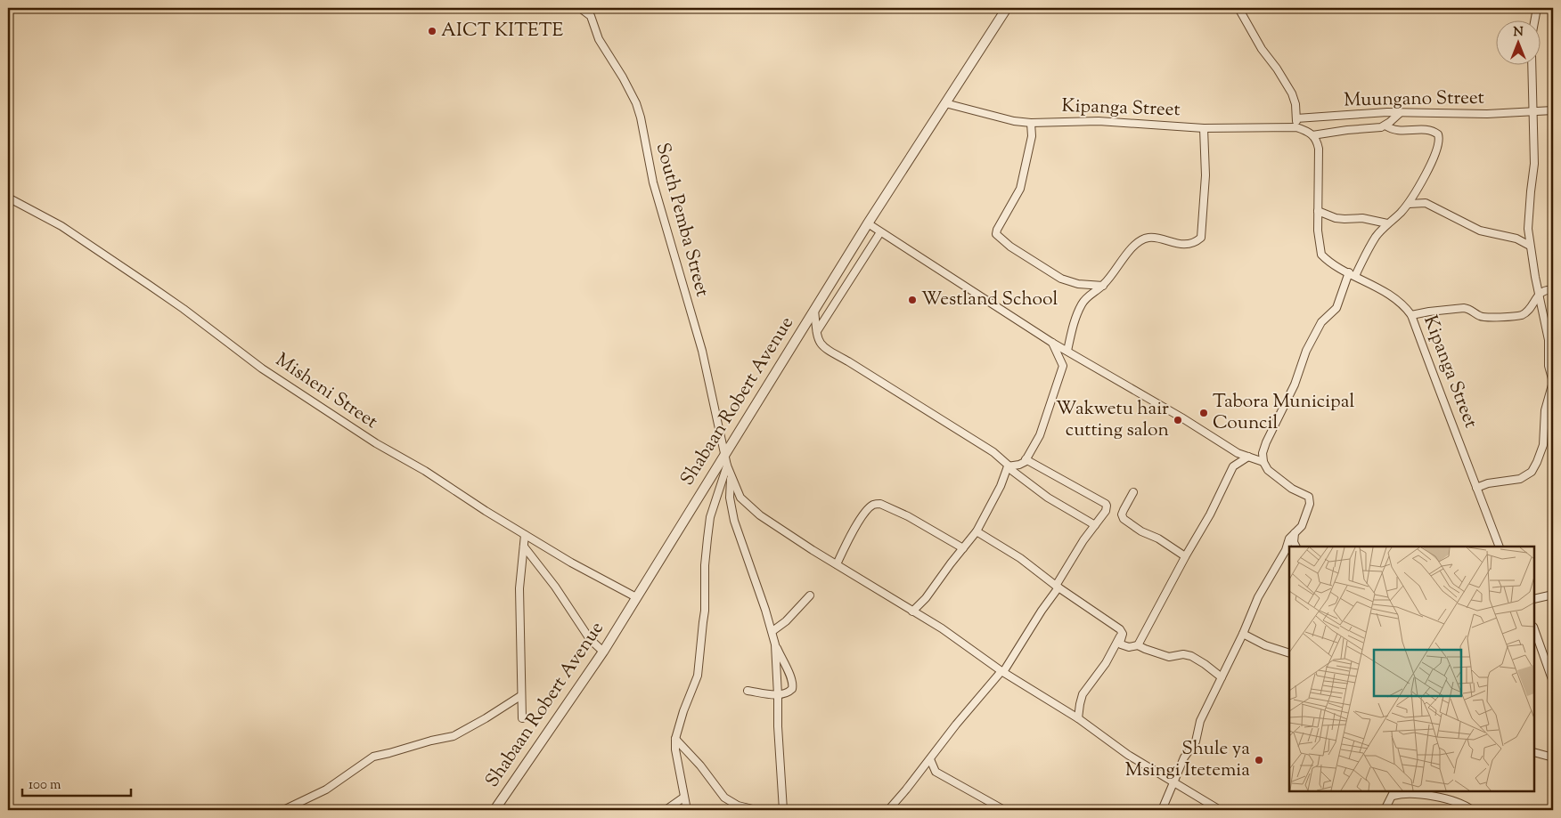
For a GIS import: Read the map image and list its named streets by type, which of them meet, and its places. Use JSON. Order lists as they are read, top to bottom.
{
  "streets": {
    "street": [
      "Muungano Street",
      "Kipanga Street",
      "South Pemba Street",
      "Misheni Street",
      "Shabaan Robert Avenue"
    ]
  },
  "crossings": [
    ["Kipanga Street", "Shabaan Robert Avenue"],
    ["South Pemba Street", "Shabaan Robert Avenue"],
    ["Misheni Street", "Shabaan Robert Avenue"]
  ],
  "places": [
    "AICT KITETE",
    "Westland School",
    "Tabora Municipal Council",
    "Wakwetu hair cutting salon",
    "Shule ya Msingi Itetemia"
  ],
  "scale_bar": "100 m",
  "north": "top"
}
